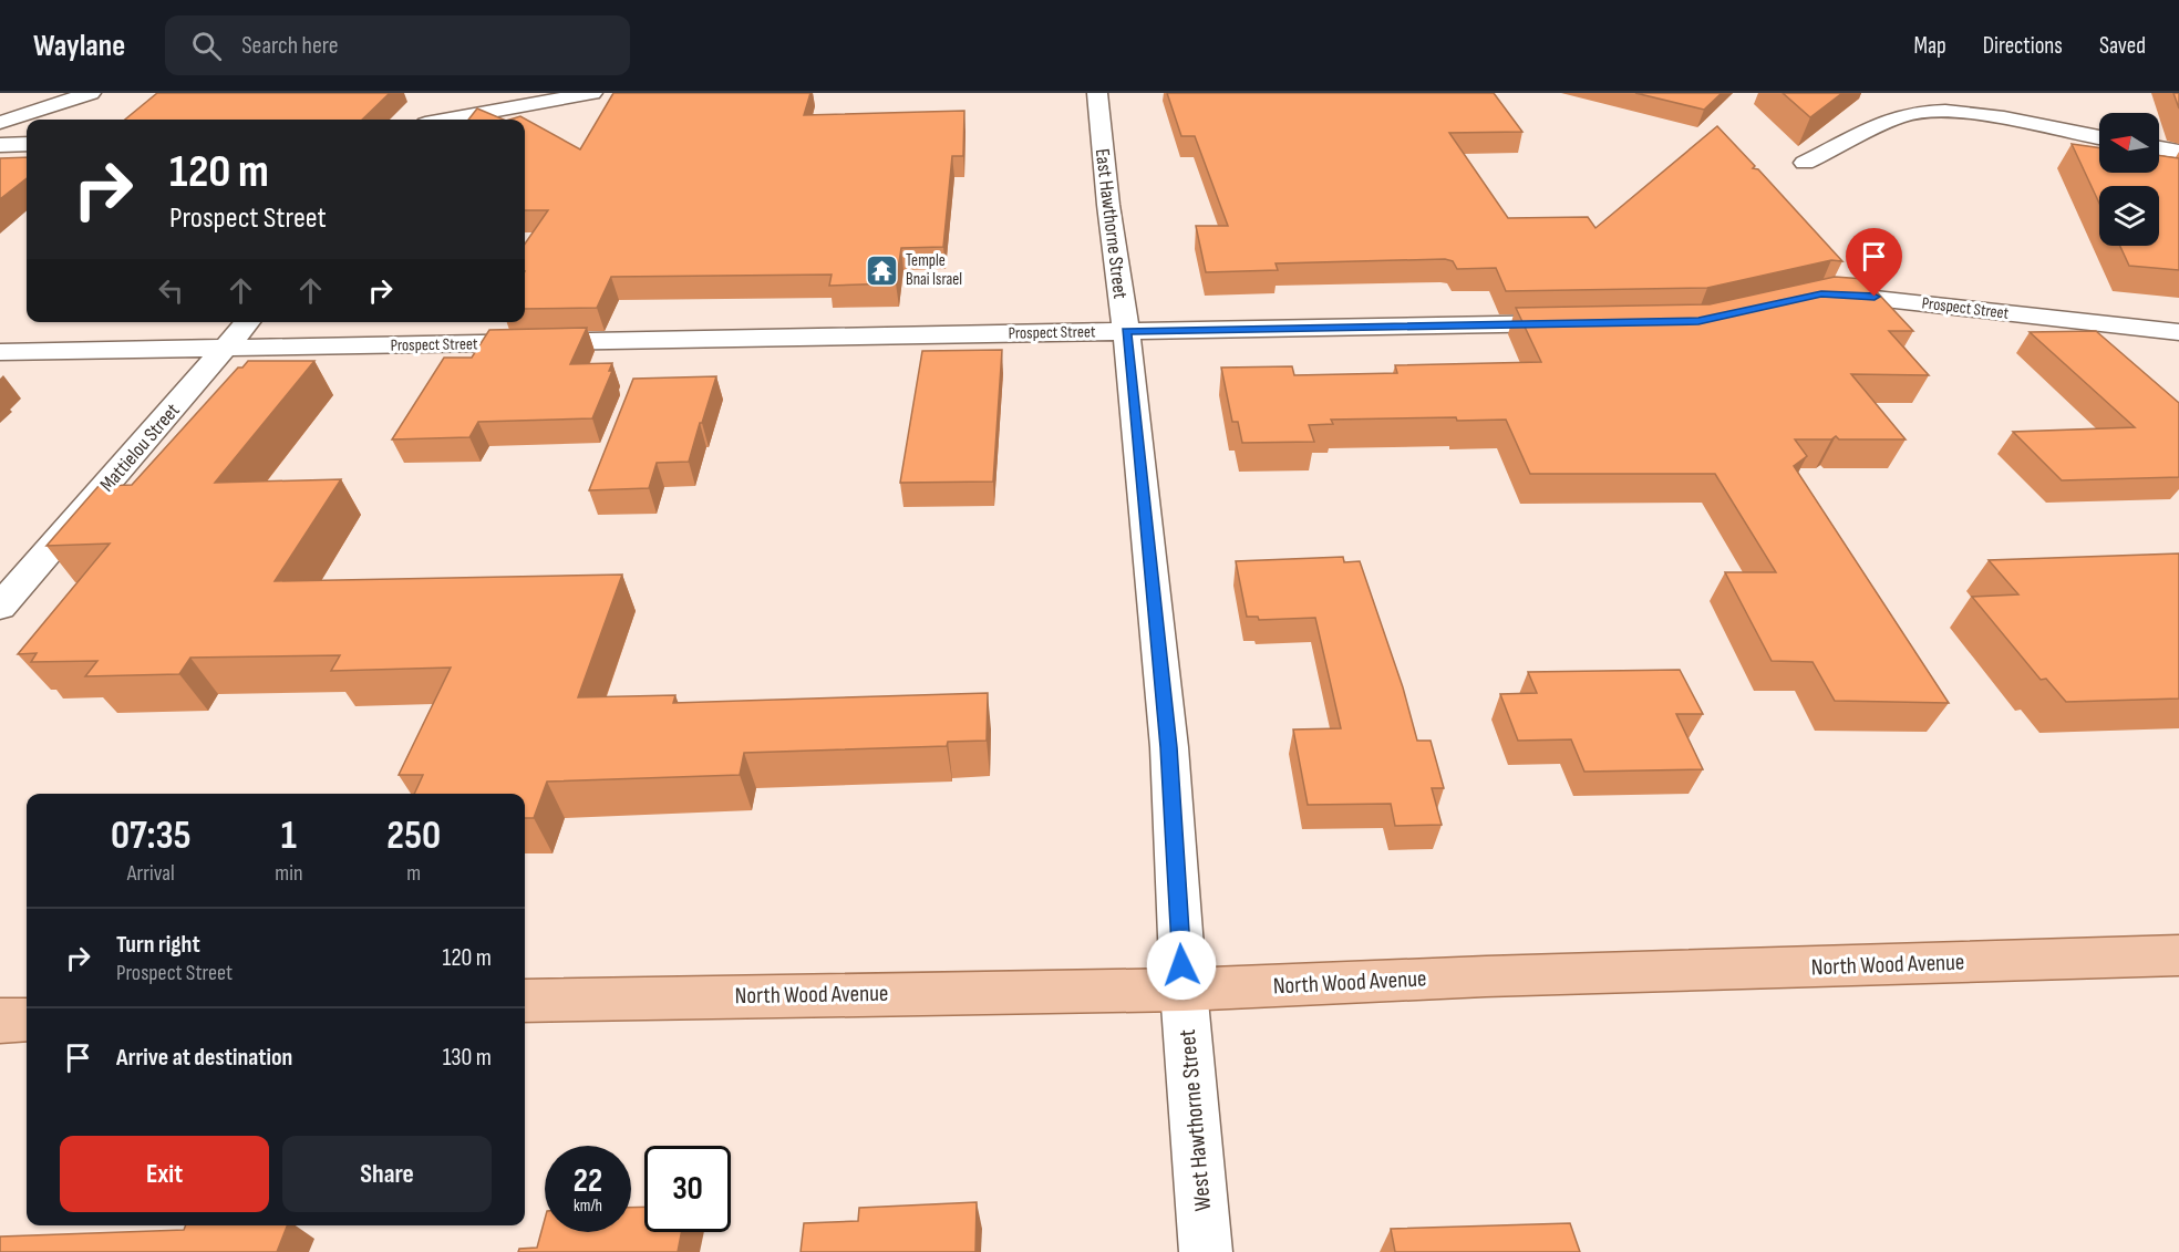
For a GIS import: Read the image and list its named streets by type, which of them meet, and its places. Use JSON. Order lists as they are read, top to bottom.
{
  "streets": {
    "main road": ["North Wood Avenue"],
    "street": [
      "East Hawthorne Street",
      "Prospect Street",
      "Mattielou Street",
      "West Hawthorne Street"
    ]
  },
  "crossings": [
    ["East Hawthorne Street", "Prospect Street"],
    ["East Hawthorne Street", "North Wood Avenue"],
    ["East Hawthorne Street", "West Hawthorne Street"],
    ["Prospect Street", "Mattielou Street"],
    ["North Wood Avenue", "West Hawthorne Street"]
  ],
  "places": {
    "temple": ["Temple Bnai Israel"]
  },
  "north": "left",
  "page": {
    "header": "Waylane",
    "search": "Search here",
    "nav": ["Map", "Directions", "Saved"],
    "turn": ["120 m", "Prospect Street"],
    "eta": [
      "07:35",
      "Arrival",
      "1",
      "min",
      "250",
      "m"
    ],
    "list": [
      {
        "name": "Turn right",
        "note": "Prospect Street",
        "value": "120 m"
      },
      {
        "name": "Arrive at destination",
        "value": "130 m"
      }
    ],
    "buttons": ["Exit", "Share"],
    "speed": "22 km/h",
    "limit": "30"
  }
}
